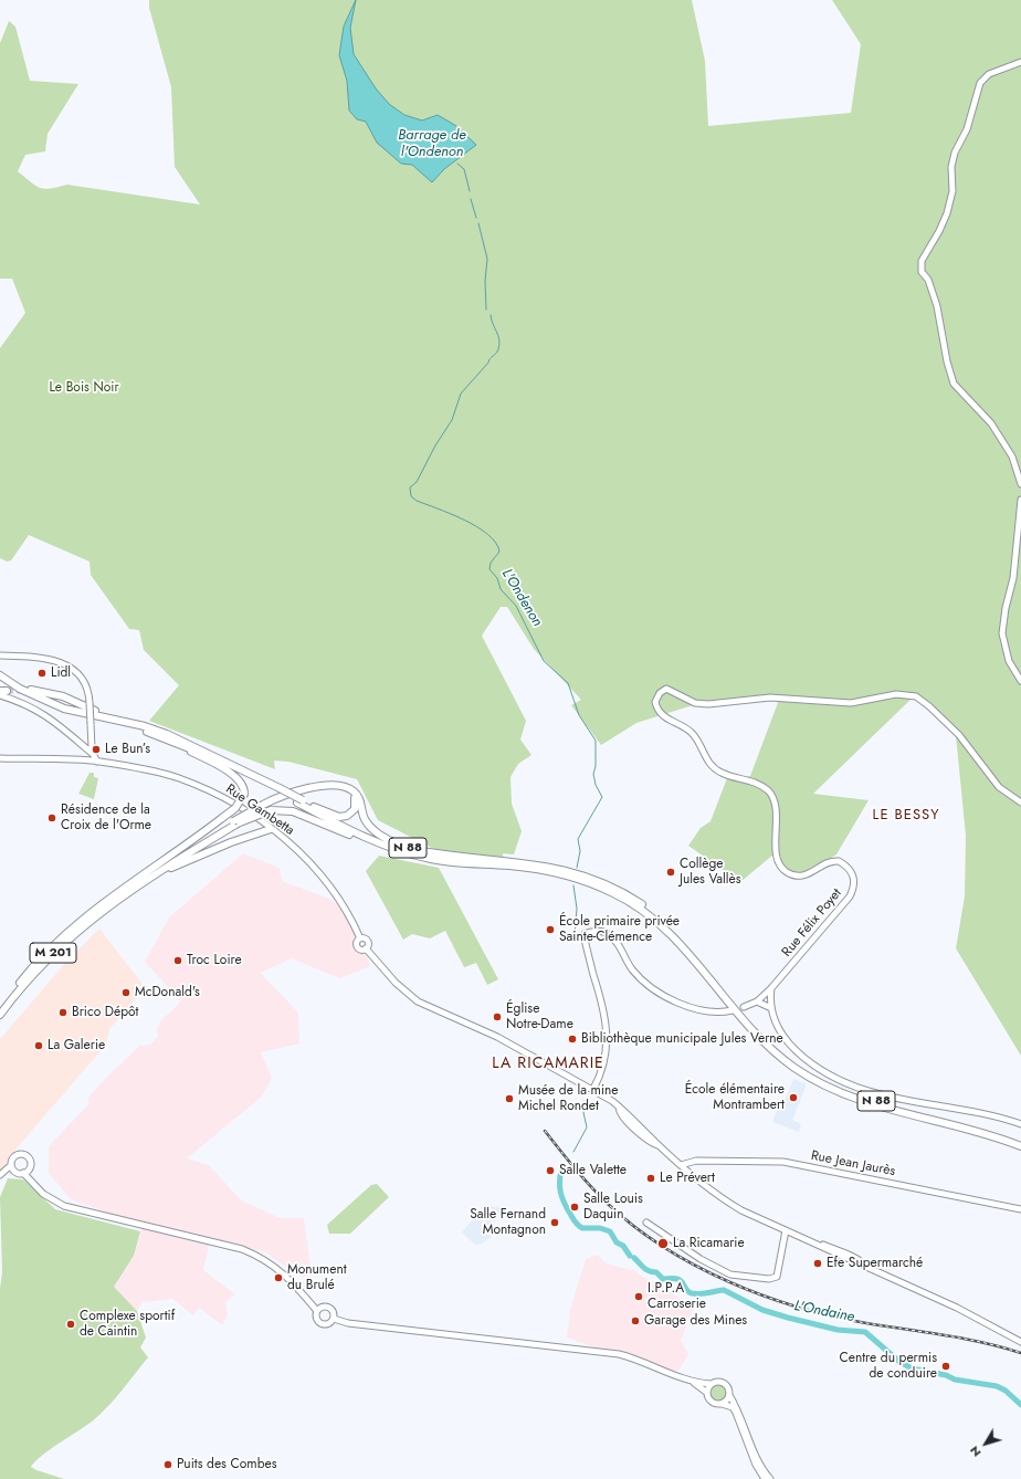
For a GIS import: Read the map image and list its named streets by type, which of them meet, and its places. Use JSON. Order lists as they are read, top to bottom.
{
  "streets": {
    "highway": ["N 88", "M 201"],
    "street": ["Rue Gambetta", "Rue Félix Poyet", "Rue Jean Jaurès"]
  },
  "districts": ["LE BESSY", "LA RICAMARIE"],
  "water": ["Barrage de l'Ondenon", "L'Ondenon", "L'Ondaine"],
  "parks": ["Le Bois Noir"],
  "places": [
    "Lidl",
    "Le Bun’s",
    "Résidence de la Croix de l'Orme",
    "Collège Jules Vallès",
    "École primaire privée Sainte-Clémence",
    "Troc Loire",
    "McDonald's",
    "Brico Dépôt",
    "Église Notre-Dame",
    "Bibliothèque municipale Jules Verne",
    "La Galerie",
    "École élémentaire Montrambert",
    "Musée de la mine Michel Rondet",
    "Salle Valette",
    "Le Prévert",
    "Salle Louis Daquin",
    "Salle Fernand Montagnon",
    "La Ricamarie",
    "Efe Supermarché",
    "Monument du Brulé",
    "I.P.P.A Carroserie",
    "Garage des Mines",
    "Complexe sportif de Caintin",
    "Centre du permis de conduire",
    "Puits des Combes"
  ],
  "north": "bottom left"
}
